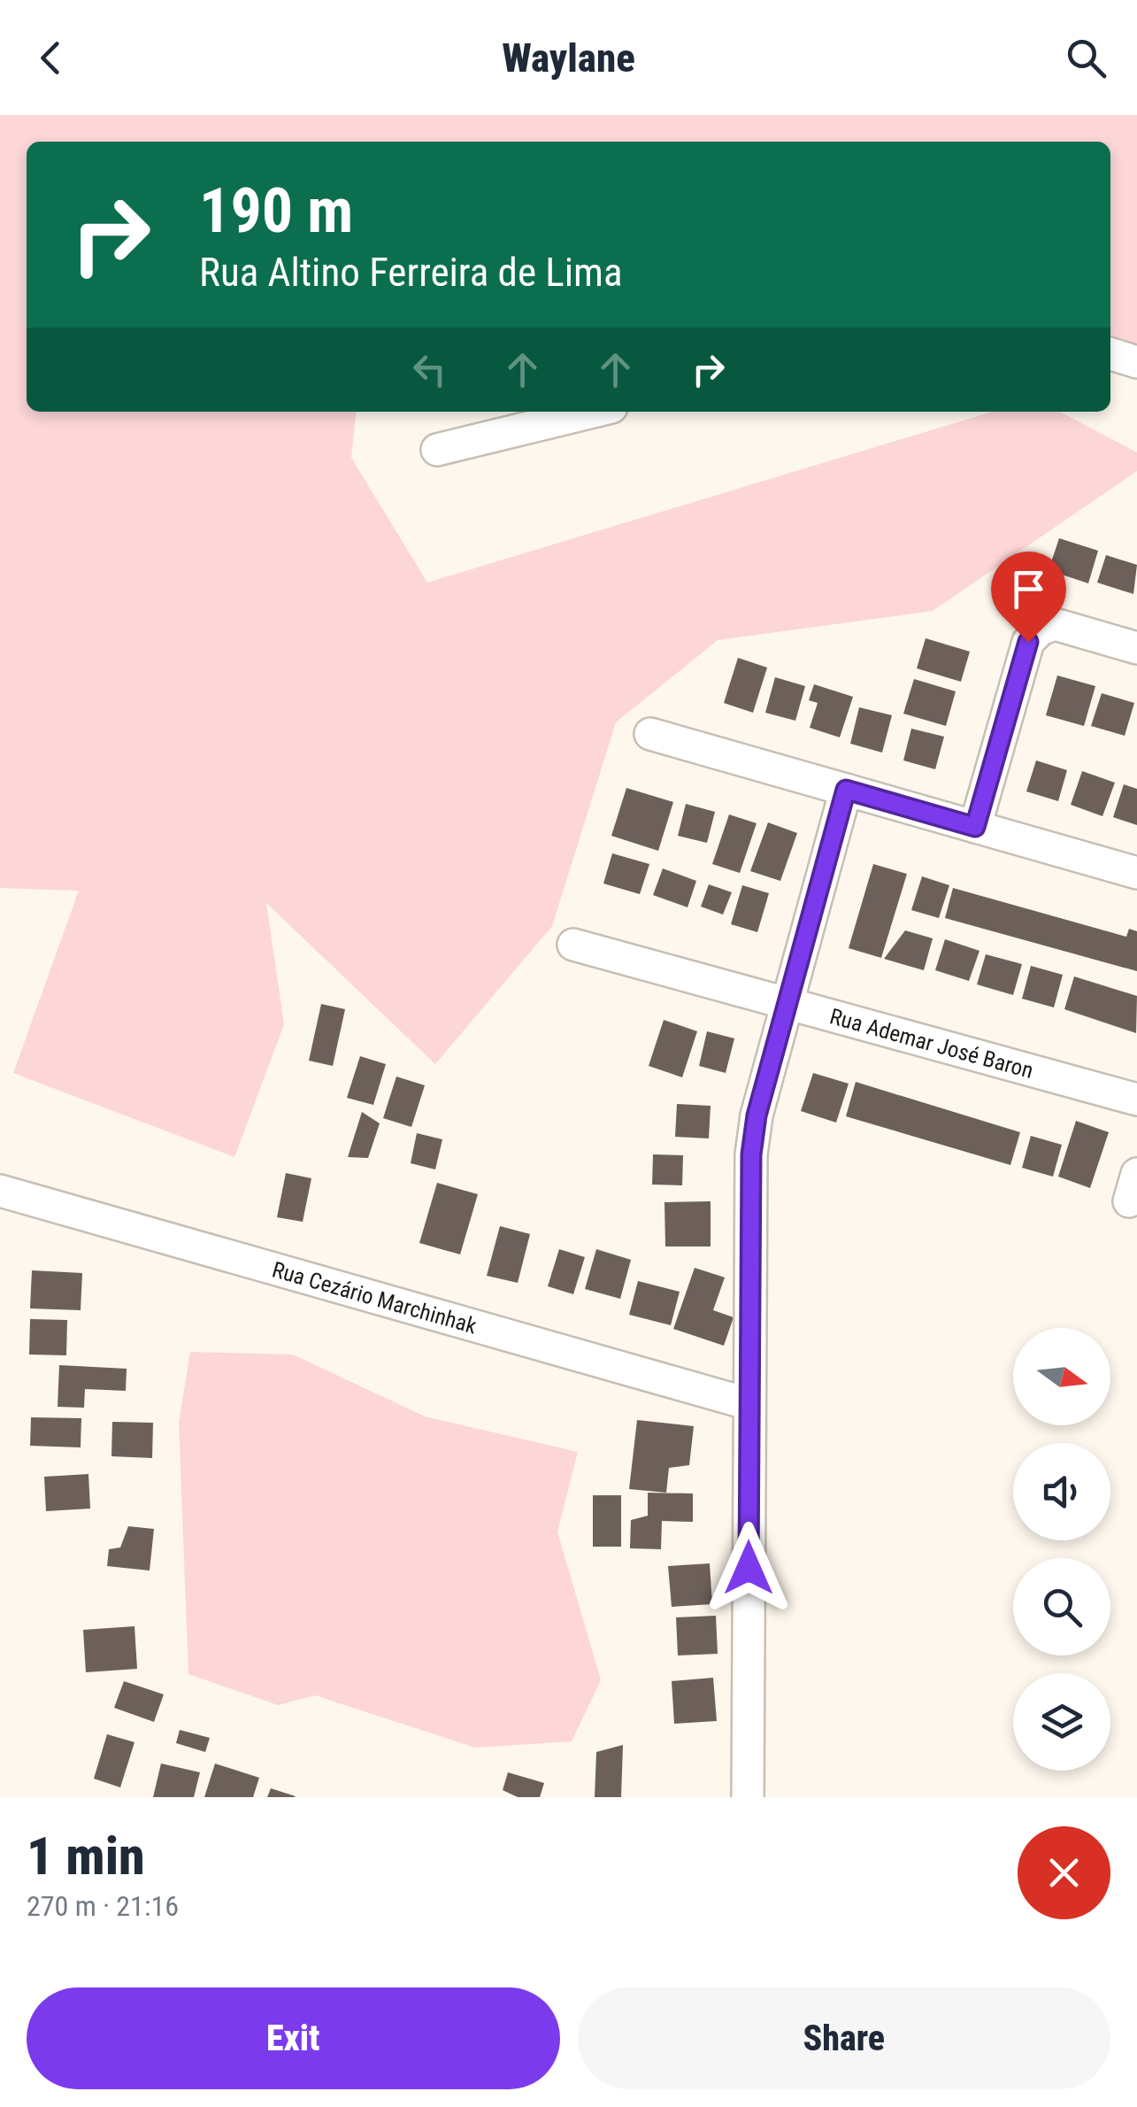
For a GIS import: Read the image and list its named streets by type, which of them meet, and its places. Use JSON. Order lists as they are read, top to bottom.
{
  "streets": {
    "street": ["Rua Ademar José Baron", "Rua Cezário Marchinhak"]
  },
  "north": "right",
  "page": {
    "header": "Waylane",
    "turn": ["190 m", "Rua Altino Ferreira de Lima"],
    "heading": ["1 min", "270 m · 21:16"],
    "buttons": ["Exit", "Share"]
  }
}
